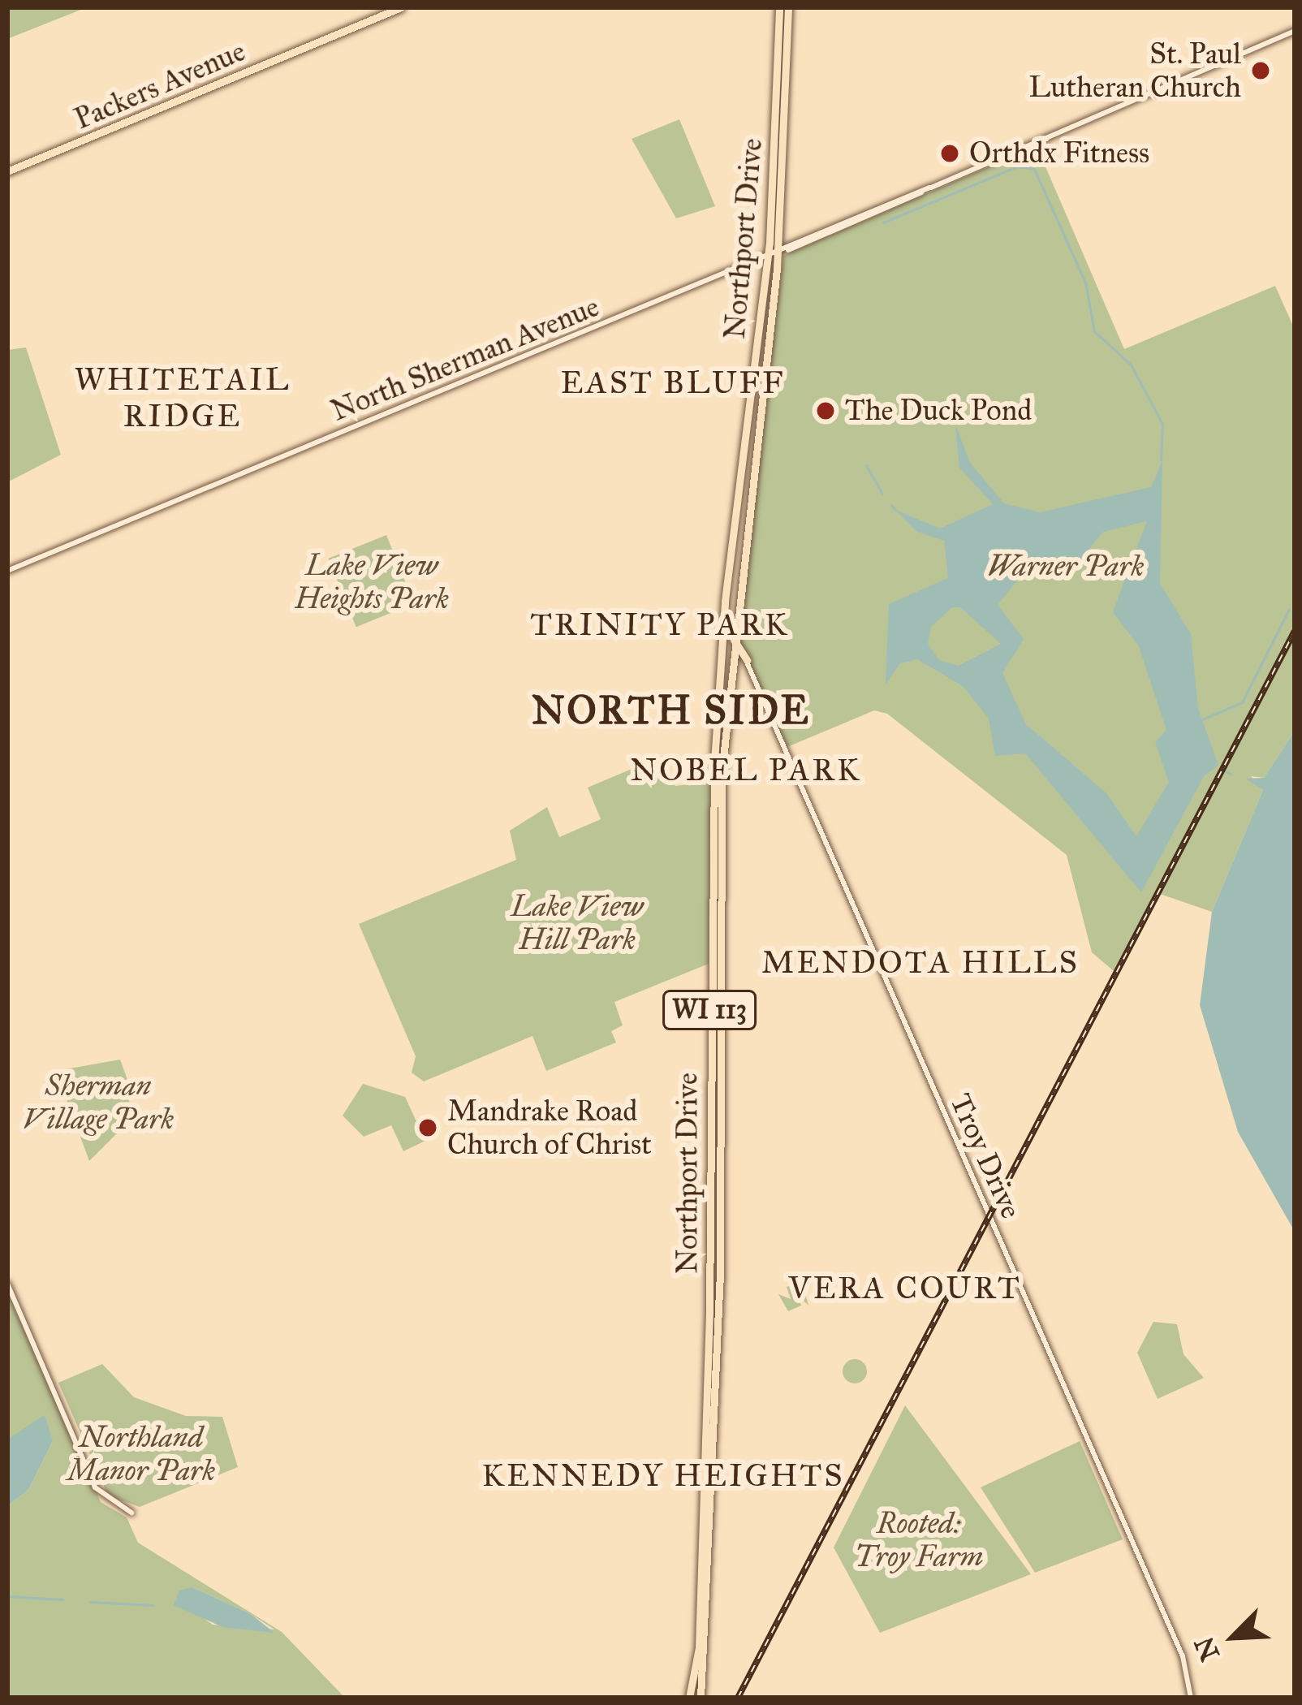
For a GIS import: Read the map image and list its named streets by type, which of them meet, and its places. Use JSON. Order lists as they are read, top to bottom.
{
  "streets": {
    "main road": ["Packers Avenue", "Northport Drive", "WI 113"],
    "street": ["North Sherman Avenue", "Troy Drive"]
  },
  "crossings": [
    ["Northport Drive", "North Sherman Avenue"]
  ],
  "districts": [
    "WHITETAIL RIDGE",
    "EAST BLUFF",
    "TRINITY PARK",
    "NORTH SIDE",
    "NOBEL PARK",
    "MENDOTA HILLS",
    "VERA COURT",
    "KENNEDY HEIGHTS"
  ],
  "parks": [
    "Lake View Heights Park",
    "Warner Park",
    "Lake View Hill Park",
    "Sherman Village Park",
    "Northland Manor Park",
    "Rooted: Troy Farm"
  ],
  "places": [
    "St. Paul Lutheran Church",
    "Orthdx Fitness",
    "The Duck Pond",
    "Mandrake Road Church of Christ"
  ],
  "north": "bottom left"
}
